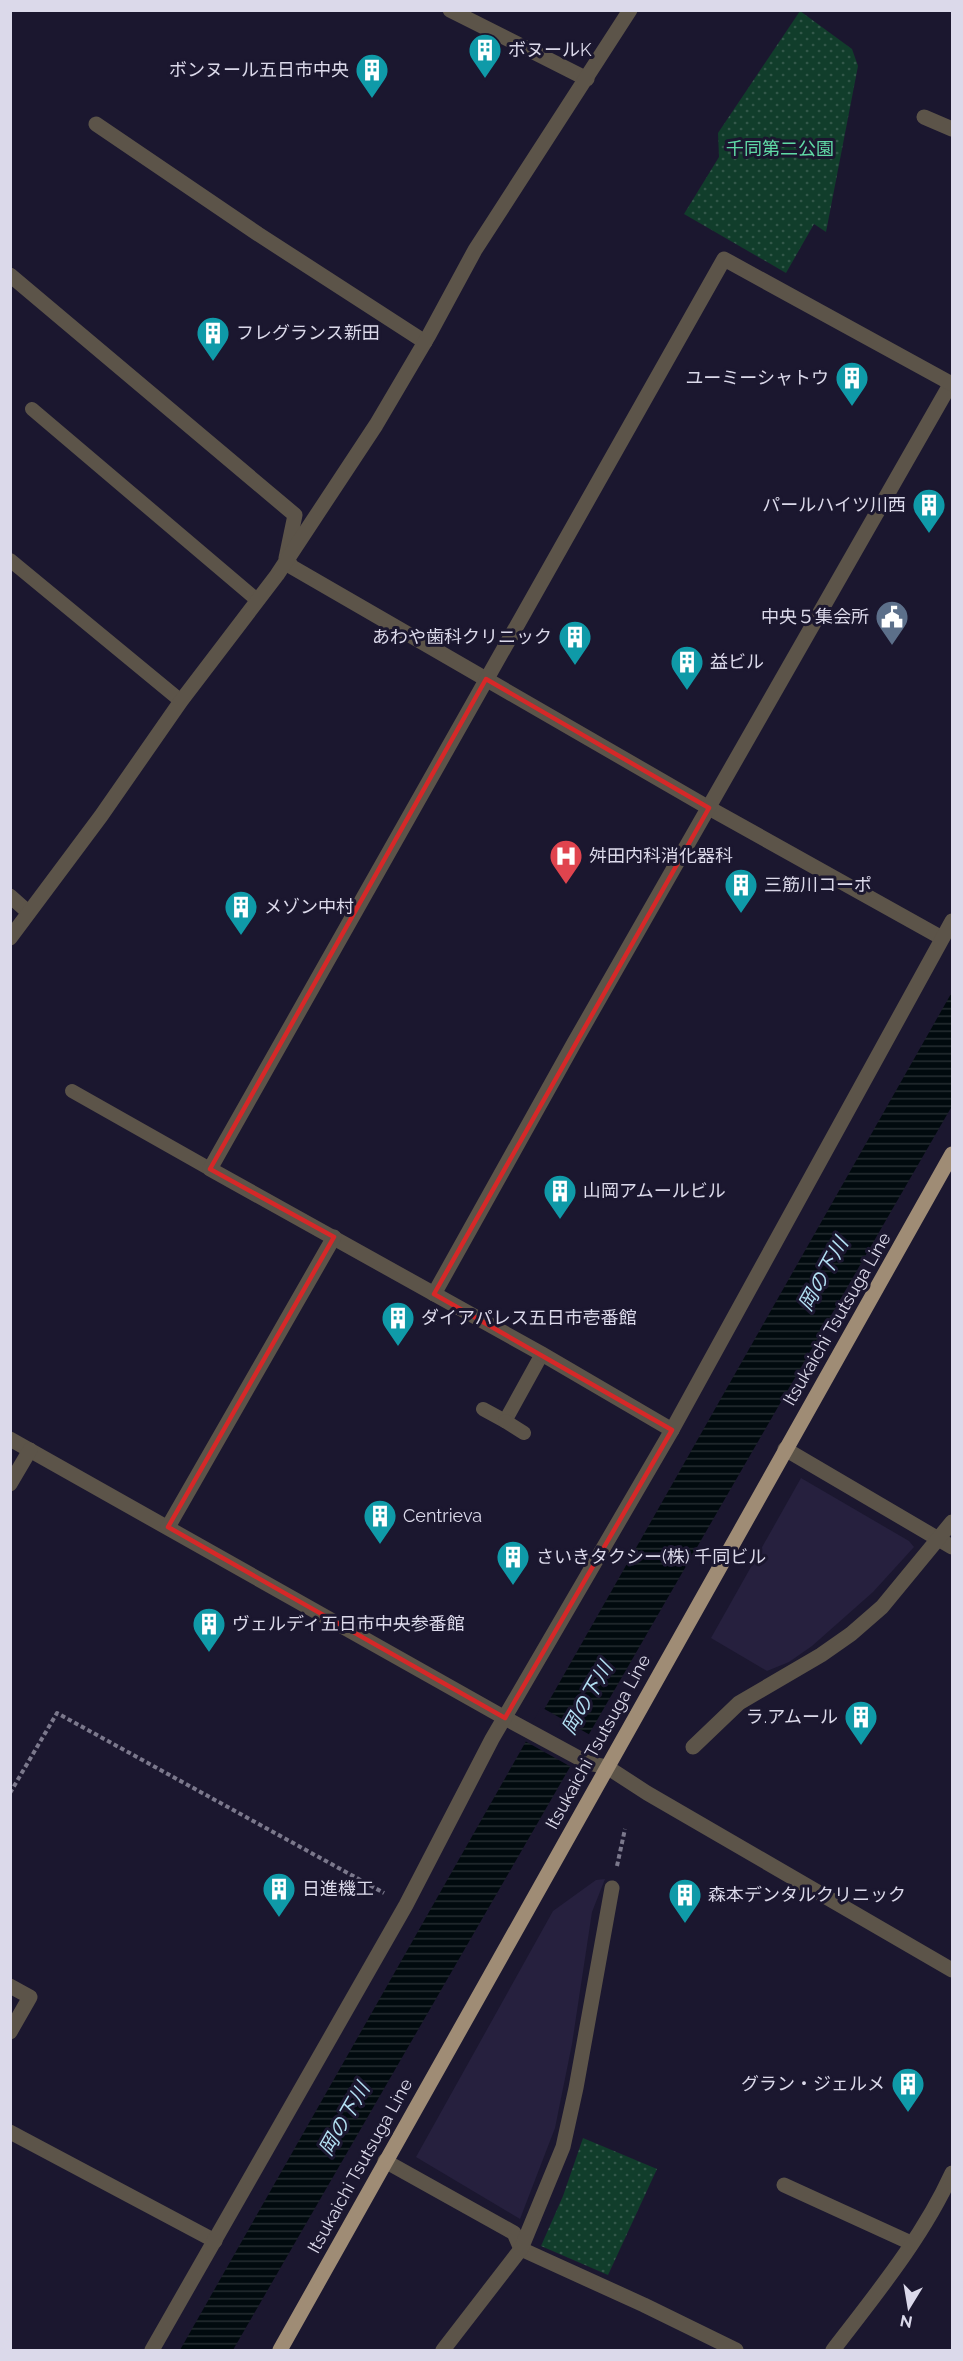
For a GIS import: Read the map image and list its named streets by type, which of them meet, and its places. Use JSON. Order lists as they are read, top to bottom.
{
  "streets": {
    "main road": ["Itsukaichi Tsutsuga Line"]
  },
  "water": ["岡の下川"],
  "parks": ["千同第二公園"],
  "places": {
    "building": [
      "ボヌールK",
      "ボンヌール五日市中央",
      "フレグランス新田",
      "ユーミーシャトウ",
      "パールハイツ川西",
      "あわや歯科クリニック",
      "益ビル",
      "三筋川コーポ",
      "メゾン中村",
      "山岡アムールビル",
      "ダイアパレス五日市壱番館",
      "Centrieva",
      "さいきタクシー(株) 千同ビル",
      "ヴェルディ五日市中央参番館",
      "ラ.アムール",
      "日進機工",
      "森本デンタルクリニック",
      "グラン・ジェルメ"
    ],
    "public building": ["中央５集会所"],
    "hospital": ["舛田内科消化器科"]
  },
  "north": "bottom"
}
